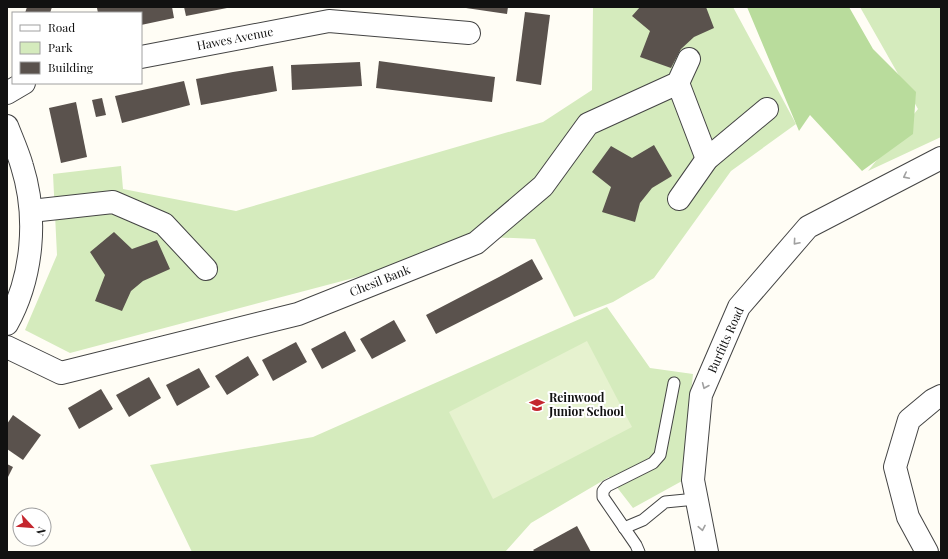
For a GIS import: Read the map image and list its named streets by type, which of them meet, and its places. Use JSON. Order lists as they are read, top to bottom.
{
  "streets": {
    "street": ["Hawes Avenue", "Chesil Bank", "Burfitts Road"]
  },
  "one_way": ["Burfitts Road"],
  "places": {
    "school or university": ["Reinwood Junior School"]
  },
  "legend": ["Road", "Park", "Building"],
  "north": "bottom right"
}
